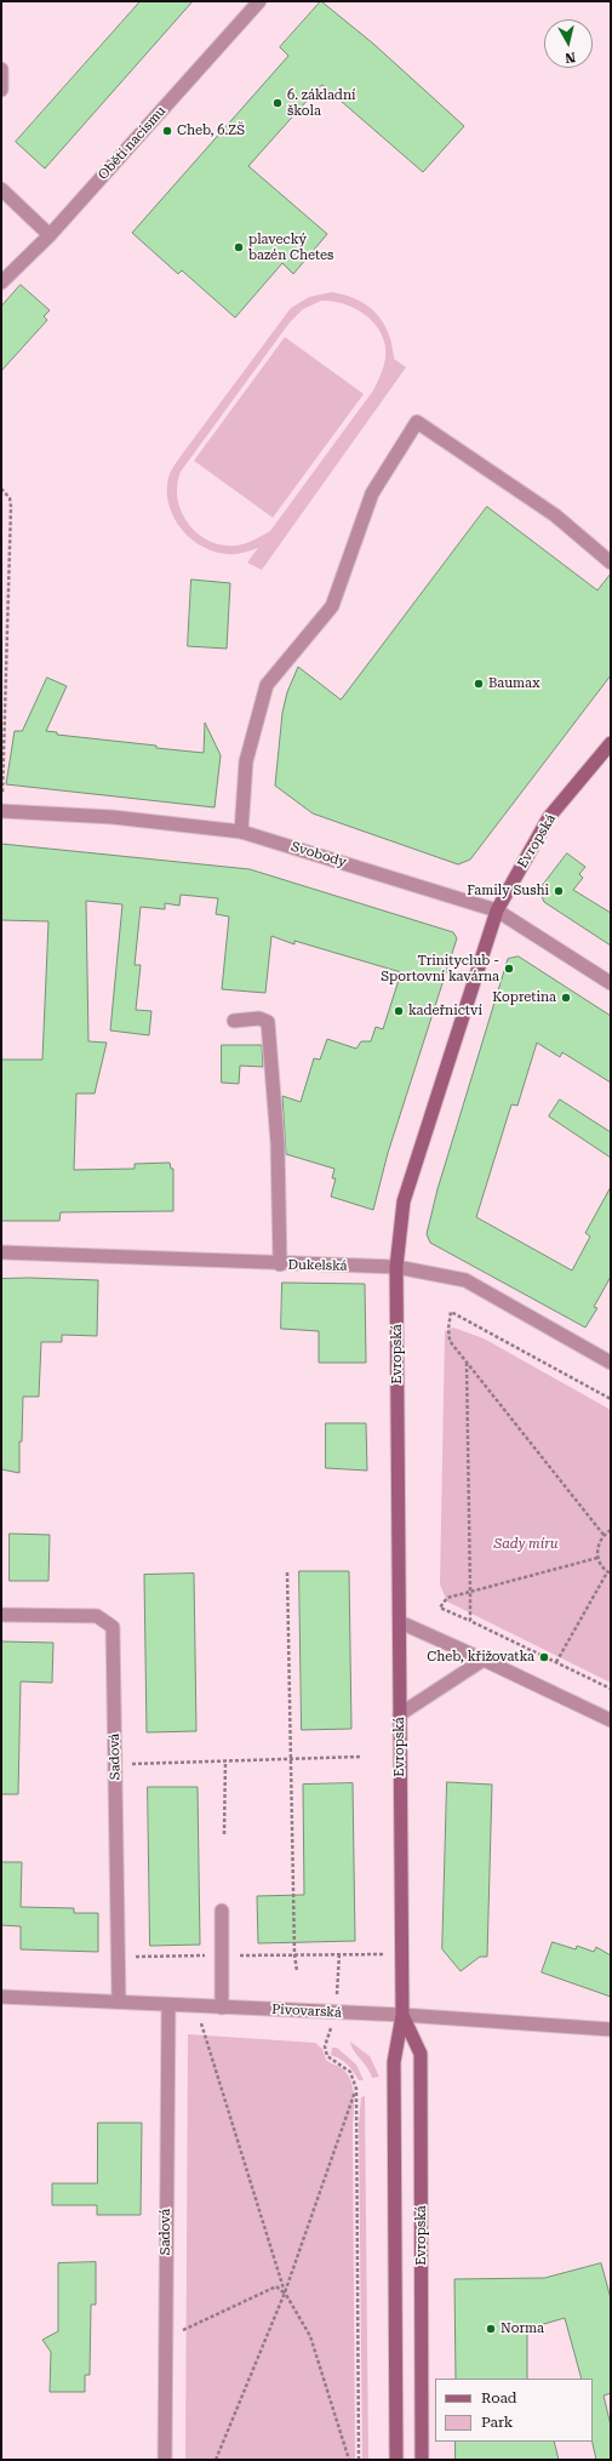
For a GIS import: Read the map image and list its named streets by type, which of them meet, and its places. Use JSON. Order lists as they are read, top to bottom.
{
  "streets": {
    "main road": ["Evropská"],
    "street": [
      "Obětí nacismu",
      "Svobody",
      "Dukelská",
      "Sadová",
      "Pivovarská"
    ]
  },
  "crossings": [
    ["Evropská", "Svobody"],
    ["Evropská", "Dukelská"],
    ["Evropská", "Pivovarská"],
    ["Sadová", "Pivovarská"]
  ],
  "parks": ["Sady míru"],
  "places": [
    "6. základní škola",
    "Cheb, 6.ZŠ",
    "plavecký bazén Chetes",
    "Baumax",
    "Family Sushi",
    "Trinityclub - Sportovní kavárna",
    "Kopretina",
    "kadeřnictví",
    "Cheb, křižovatka",
    "Norma"
  ],
  "legend": ["Road", "Park"],
  "north": "bottom"
}
